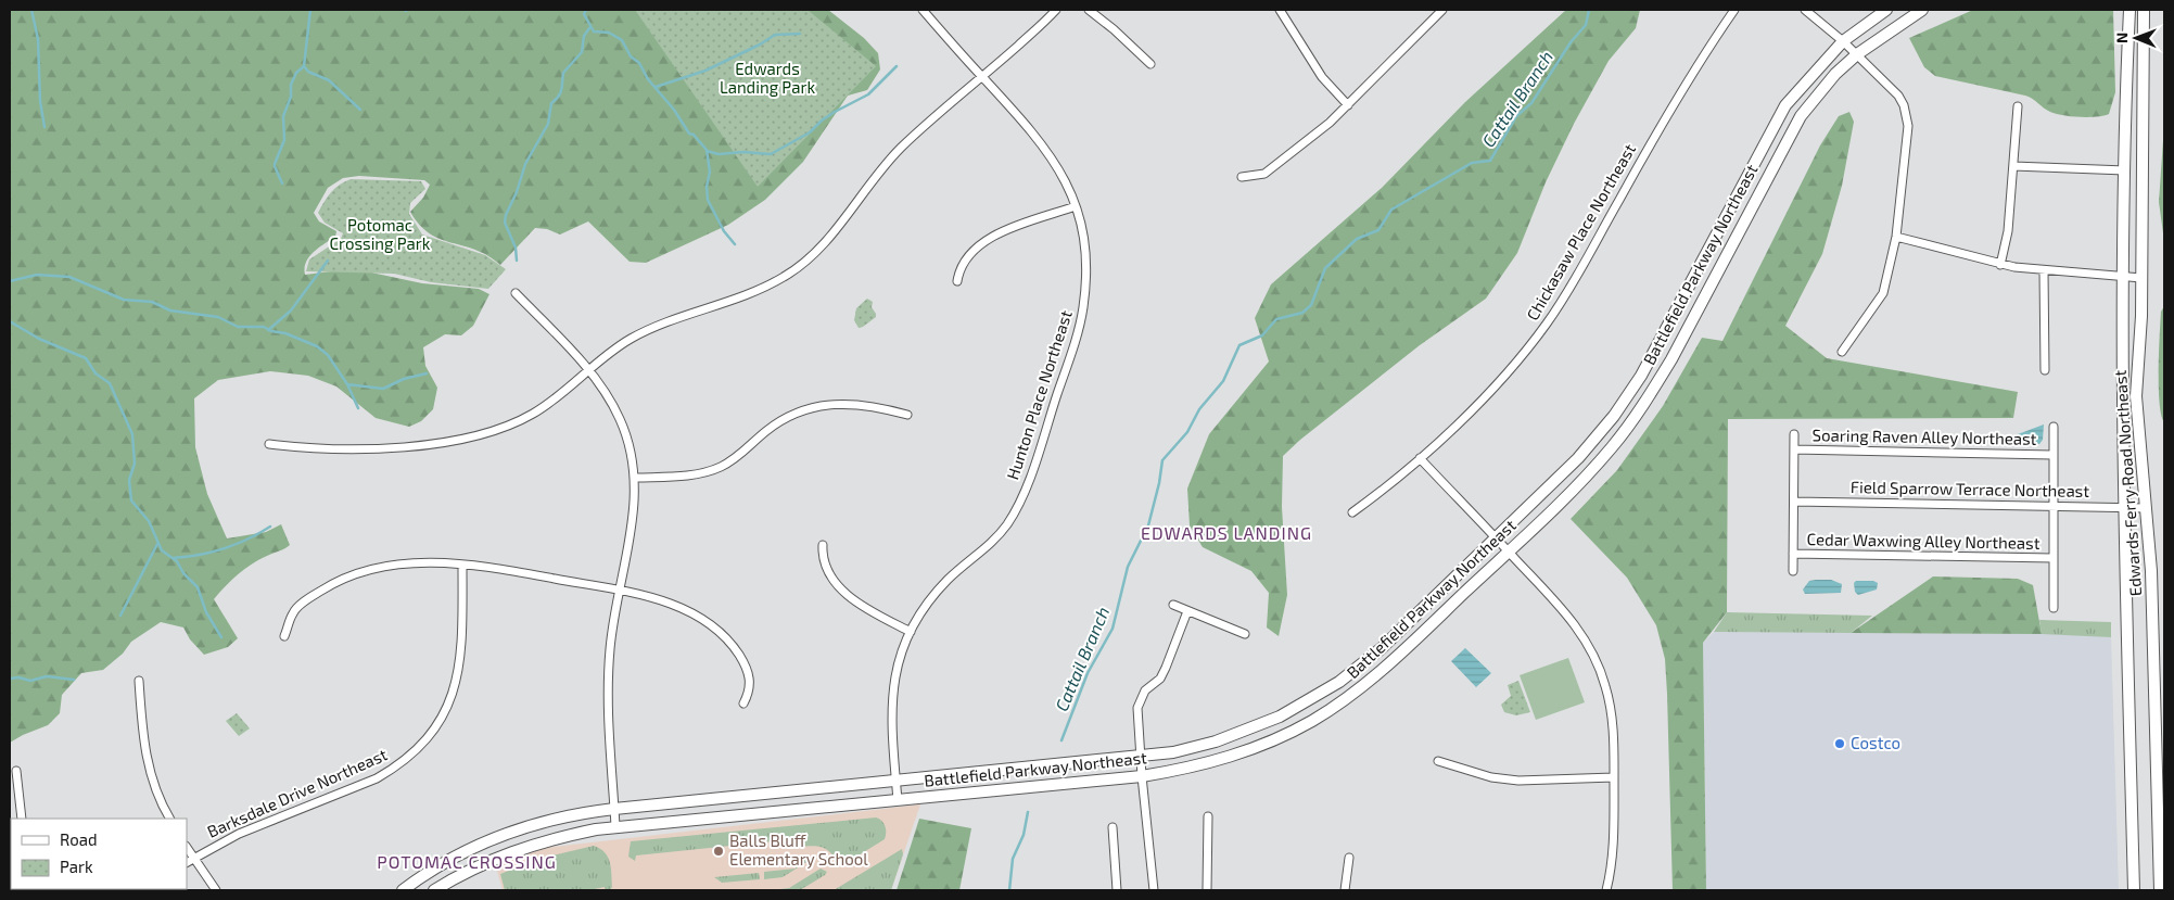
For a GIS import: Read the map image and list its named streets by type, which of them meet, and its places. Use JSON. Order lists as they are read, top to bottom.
{
  "streets": {
    "main road": ["Battlefield Parkway Northeast", "Edwards Ferry Road Northeast"],
    "street": [
      "Chickasaw Place Northeast",
      "Hunton Place Northeast",
      "Soaring Raven Alley Northeast",
      "Field Sparrow Terrace Northeast",
      "Cedar Waxwing Alley Northeast",
      "Barksdale Drive Northeast"
    ]
  },
  "crossings": [
    ["Battlefield Parkway Northeast", "Hunton Place Northeast"],
    ["Edwards Ferry Road Northeast", "Field Sparrow Terrace Northeast"]
  ],
  "districts": ["EDWARDS LANDING", "POTOMAC CROSSING"],
  "water": ["Cattail Branch"],
  "parks": ["Edwards Landing Park", "Potomac Crossing Park"],
  "places": ["Costco", "Balls Bluff Elementary School"],
  "legend": ["Road", "Park"],
  "north": "left"
}
